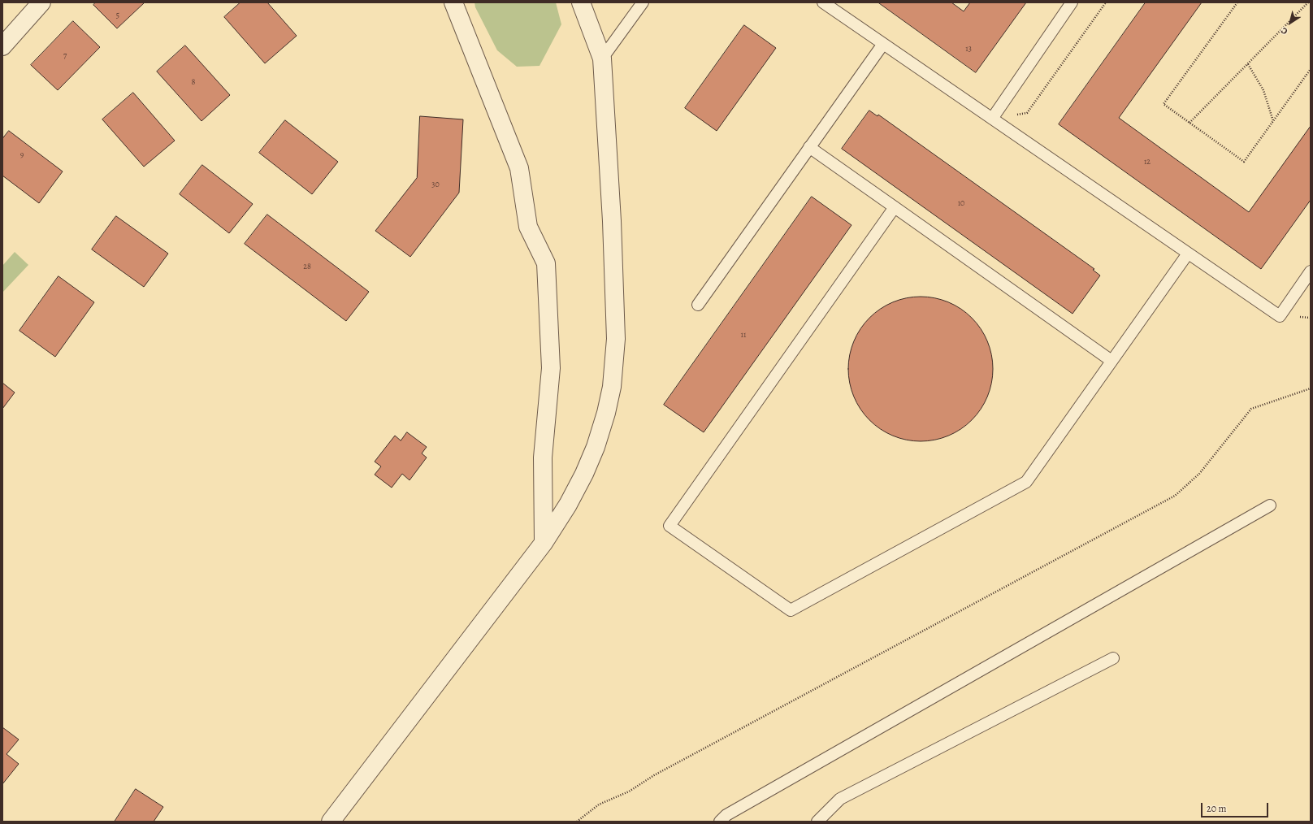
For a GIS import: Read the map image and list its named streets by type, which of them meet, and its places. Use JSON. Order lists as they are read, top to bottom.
{
  "house_numbers": [
    "5",
    "13",
    "7",
    "8",
    "9",
    "12",
    "30",
    "10",
    "28",
    "11"
  ],
  "scale_bar": "20 m",
  "north": "bottom left"
}
